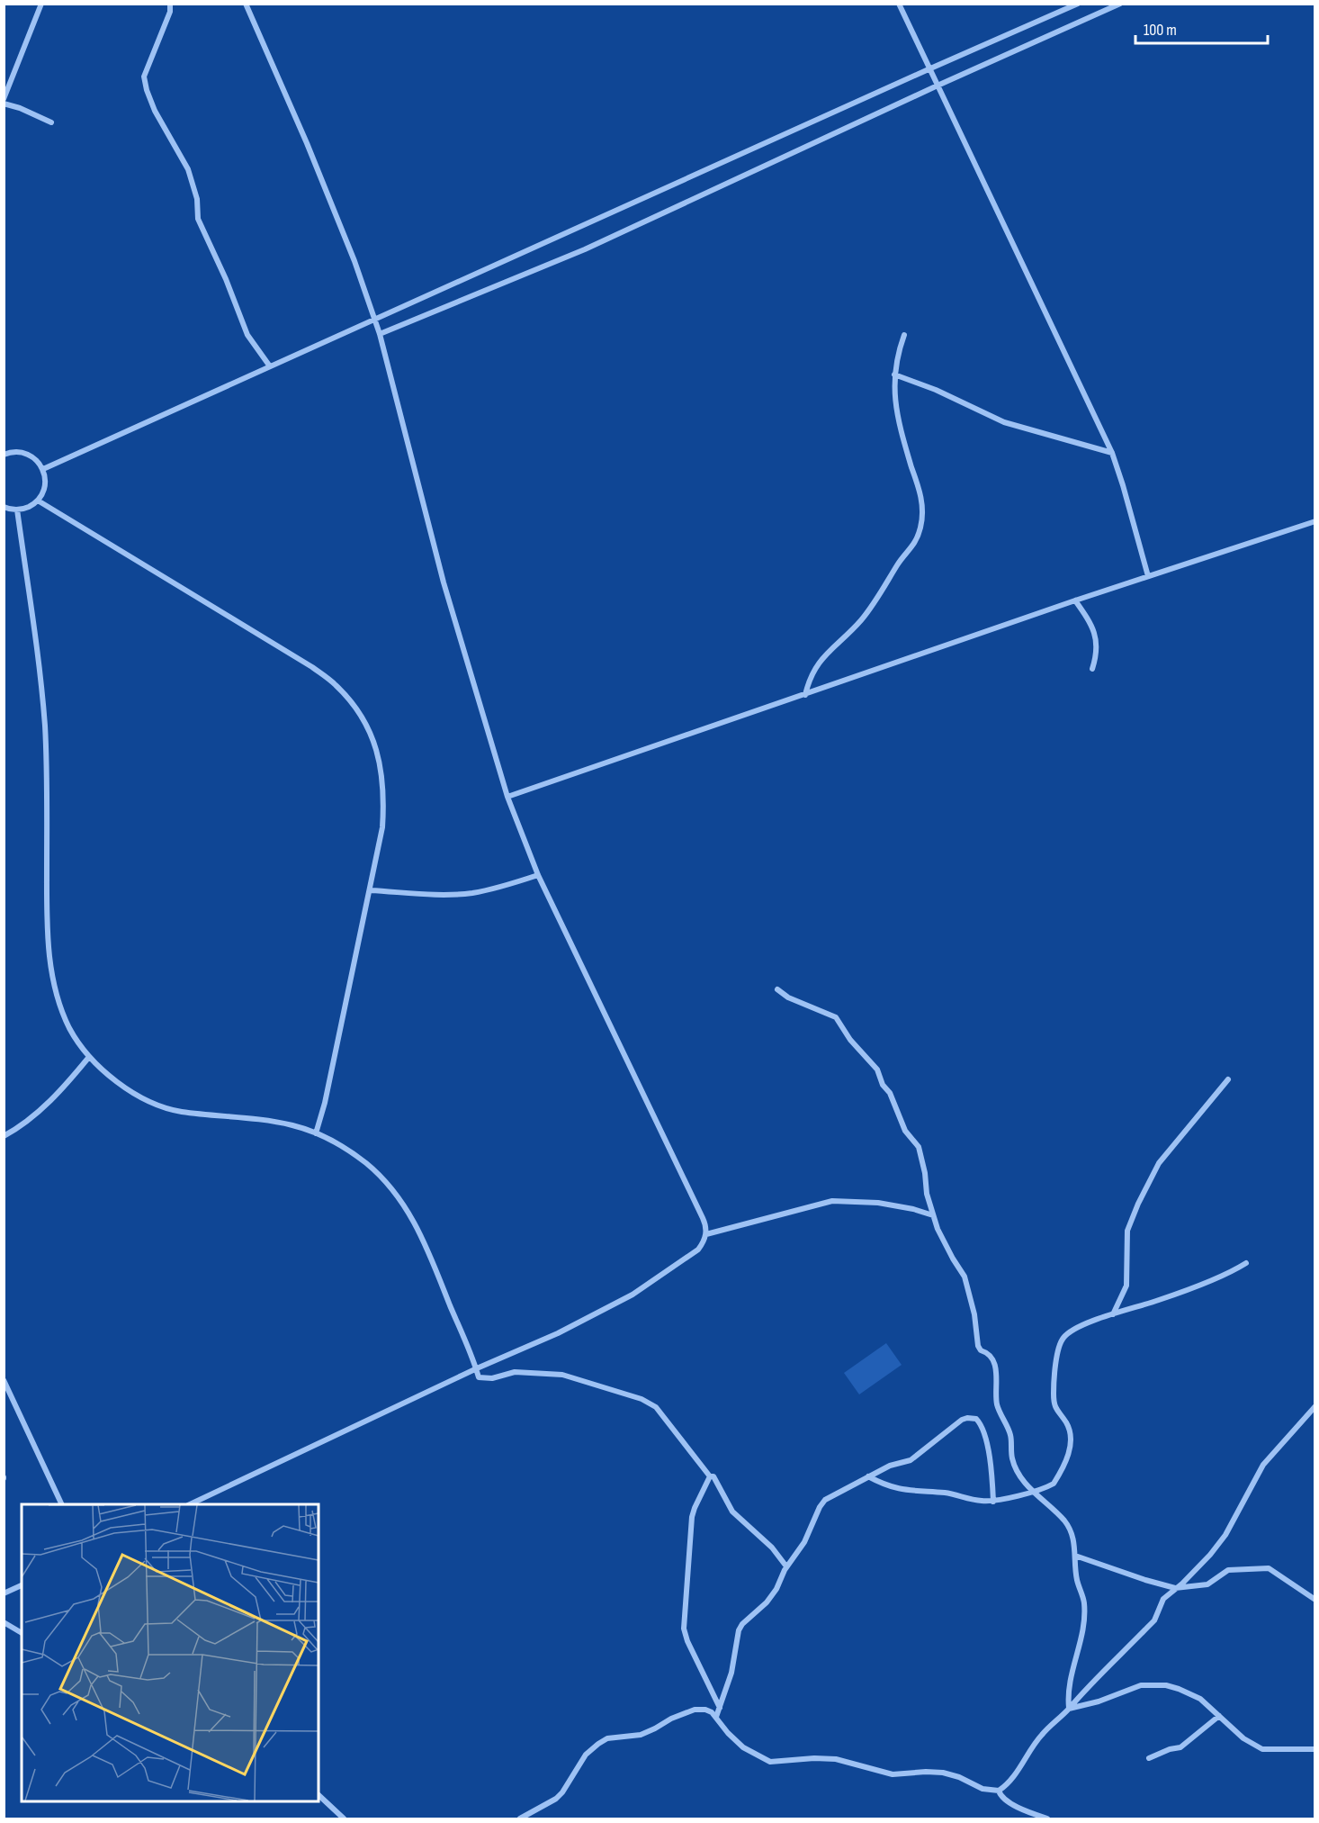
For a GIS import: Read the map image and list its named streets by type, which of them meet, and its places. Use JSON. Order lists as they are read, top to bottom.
{
  "scale_bar": "100 m"
}
